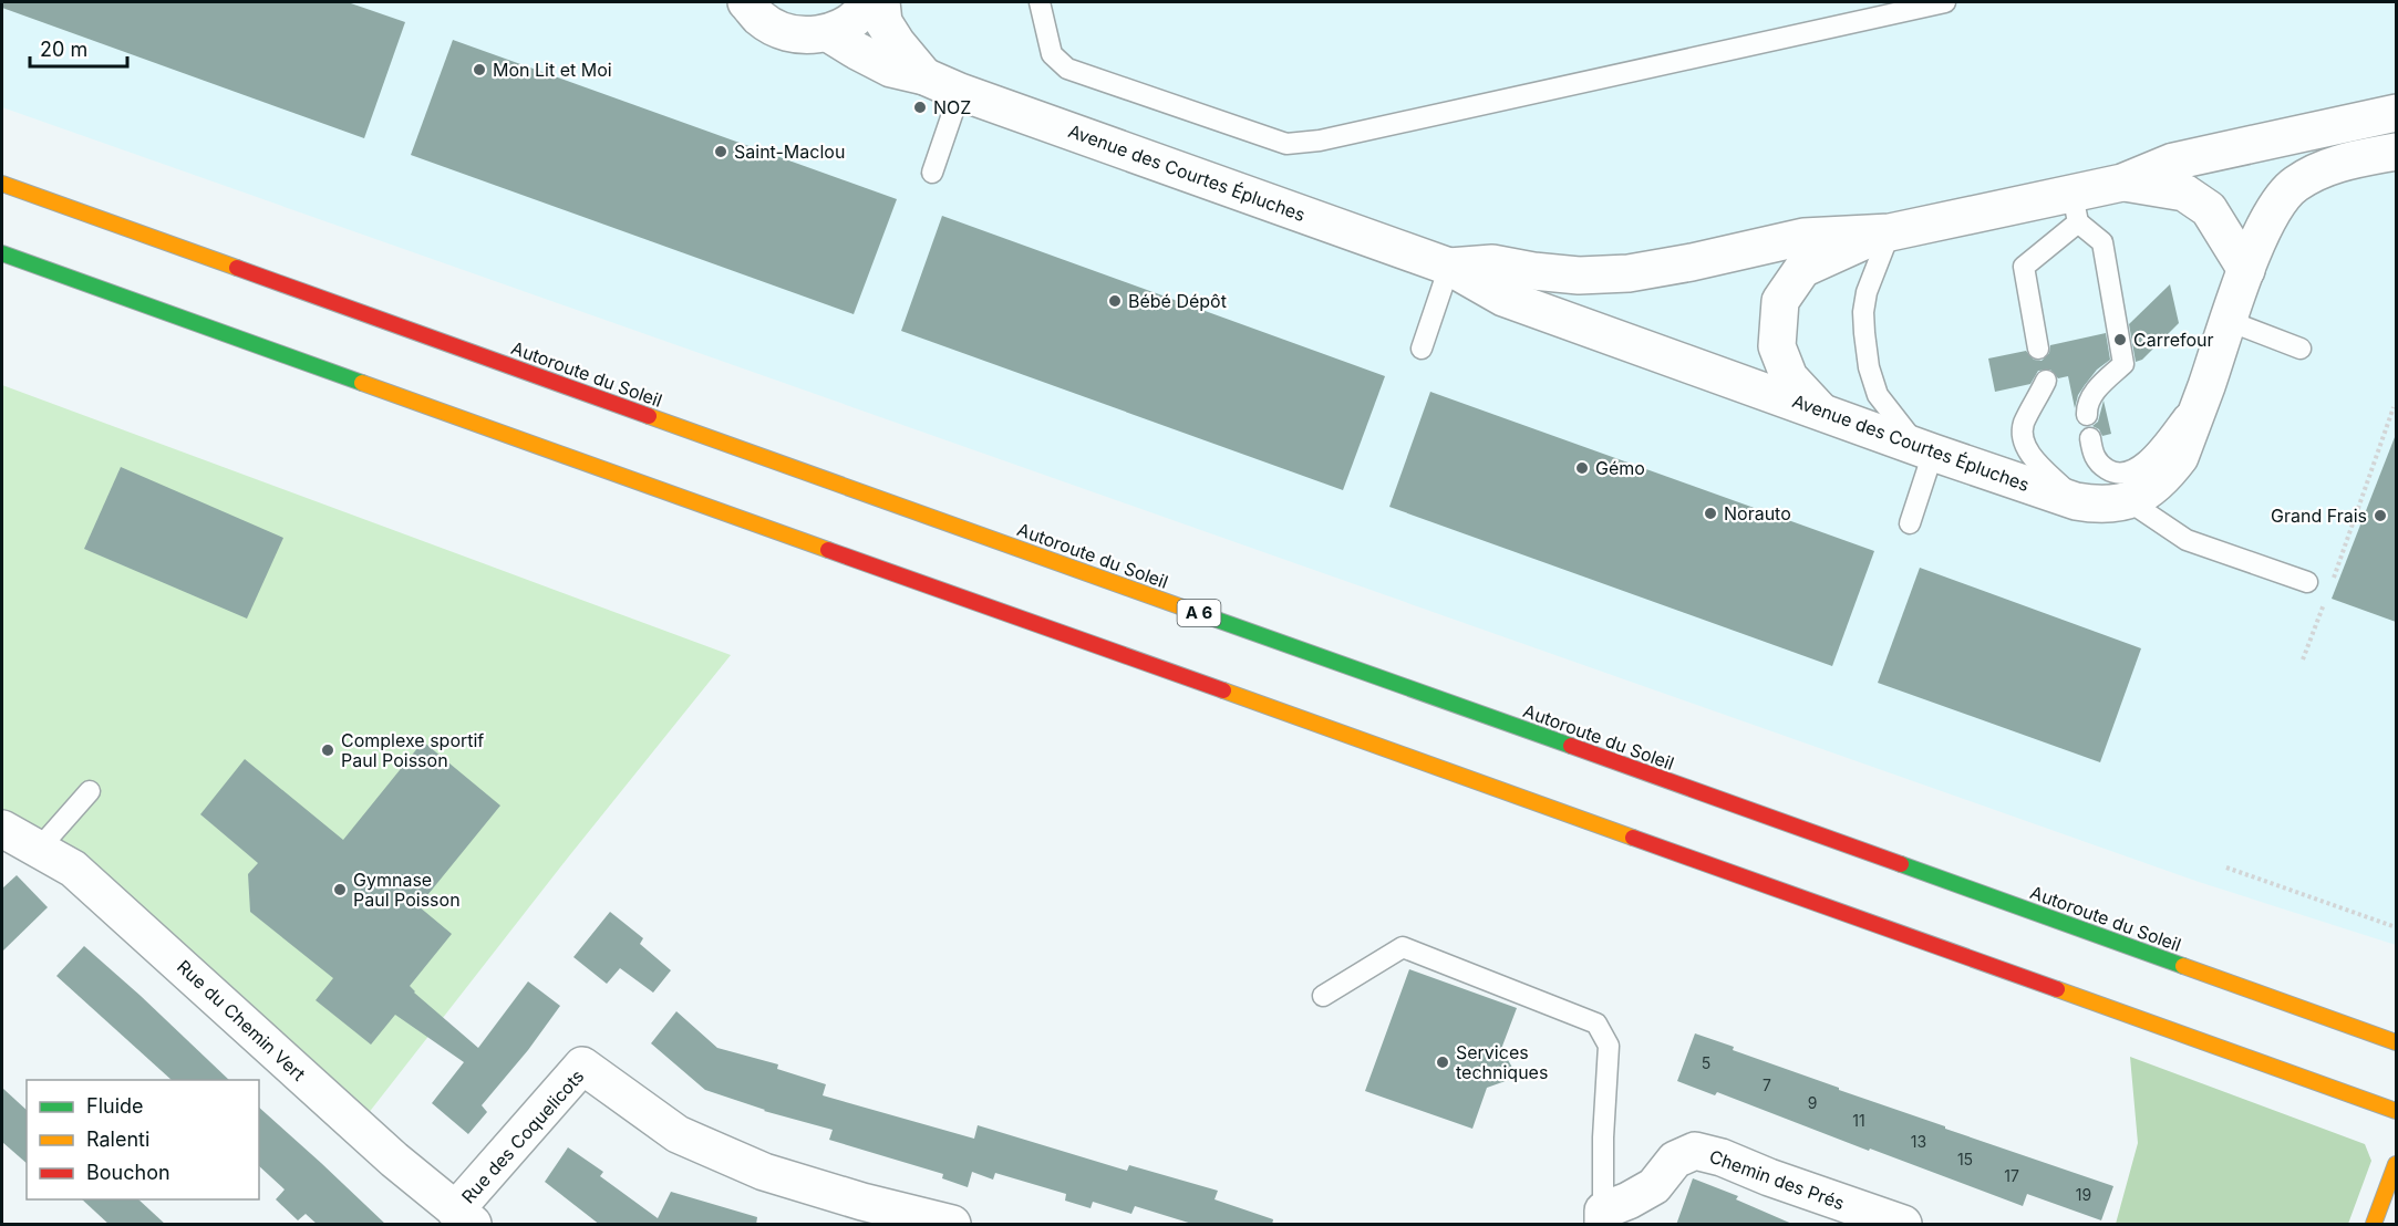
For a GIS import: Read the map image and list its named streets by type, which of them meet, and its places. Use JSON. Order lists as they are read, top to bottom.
{
  "streets": {
    "main road": ["Autoroute du Soleil", "A 6"],
    "street": [
      "Avenue des Courtes Épluches",
      "Rue du Chemin Vert",
      "Rue des Coquelicots",
      "Chemin des Prés"
    ]
  },
  "crossings": [
    ["Rue du Chemin Vert", "Rue des Coquelicots"]
  ],
  "places": [
    "Mon Lit et Moi",
    "NOZ",
    "Saint-Maclou",
    "Bébé Dépôt",
    "Carrefour",
    "Gémo",
    "Norauto",
    "Grand Frais",
    "Complexe sportif Paul Poisson",
    "Gymnase Paul Poisson",
    "Services techniques"
  ],
  "house_numbers": [
    "5",
    "7",
    "9",
    "11",
    "13",
    "15",
    "17",
    "19"
  ],
  "legend": ["Fluide", "Ralenti", "Bouchon"],
  "scale_bar": "20 m"
}
